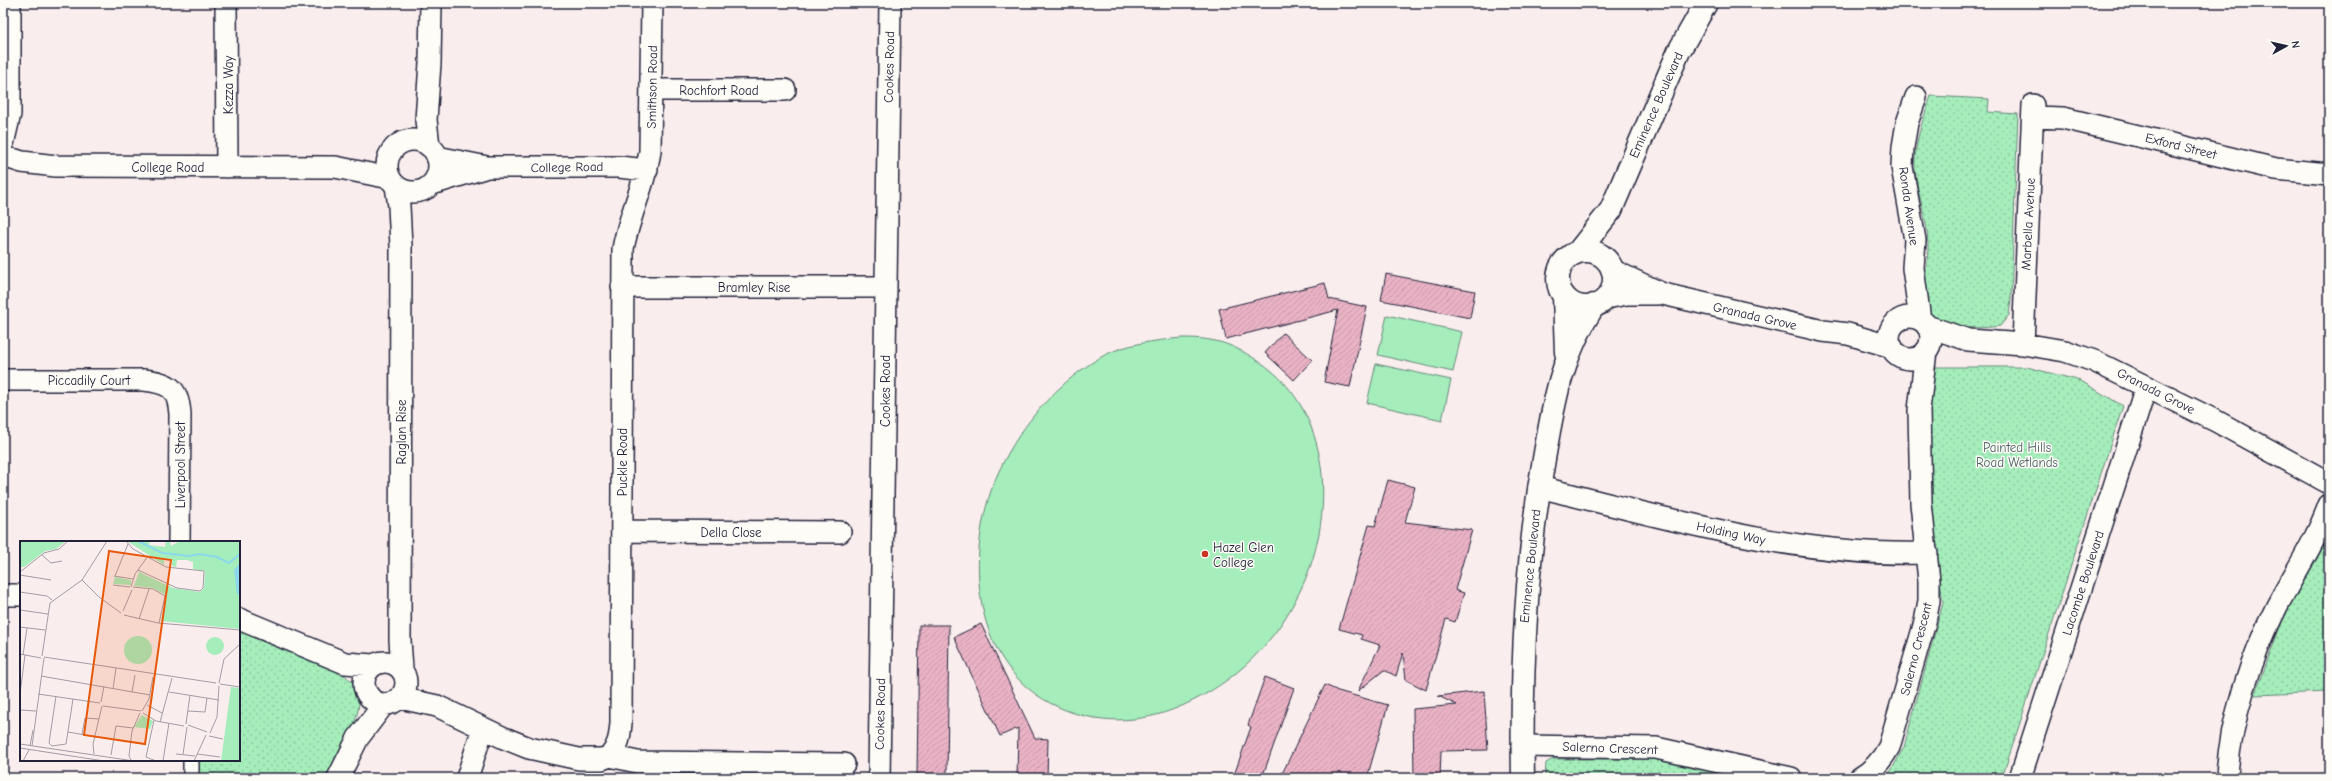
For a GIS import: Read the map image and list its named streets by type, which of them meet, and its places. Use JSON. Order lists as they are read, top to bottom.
{
  "streets": {
    "street": [
      "Cookes Road",
      "Kezza Way",
      "Smithson Road",
      "Rochfort Road",
      "Eminence Boulevard",
      "Exford Street",
      "College Road",
      "Ronda Avenue",
      "Marbella Avenue",
      "Bramley Rise",
      "Granada Grove",
      "Piccadily Court",
      "Raglan Rise",
      "Puckle Road",
      "Liverpool Street",
      "Della Close",
      "Holding Way",
      "Lacombe Boulevard",
      "Salerno Crescent"
    ]
  },
  "crossings": [
    ["Cookes Road", "Bramley Rise"],
    ["Kezza Way", "College Road"],
    ["Smithson Road", "Rochfort Road"],
    ["Smithson Road", "College Road"],
    ["Smithson Road", "Puckle Road"],
    ["Eminence Boulevard", "Granada Grove"],
    ["Eminence Boulevard", "Holding Way"],
    ["Eminence Boulevard", "Salerno Crescent"],
    ["Exford Street", "Marbella Avenue"],
    ["College Road", "Raglan Rise"],
    ["College Road", "Puckle Road"],
    ["Ronda Avenue", "Granada Grove"],
    ["Ronda Avenue", "Salerno Crescent"],
    ["Marbella Avenue", "Granada Grove"],
    ["Bramley Rise", "Puckle Road"],
    ["Granada Grove", "Lacombe Boulevard"],
    ["Granada Grove", "Salerno Crescent"],
    ["Piccadily Court", "Liverpool Street"],
    ["Puckle Road", "Della Close"],
    ["Holding Way", "Salerno Crescent"]
  ],
  "parks": ["Painted Hills Road Wetlands"],
  "places": ["Hazel Glen College"],
  "north": "right"
}
